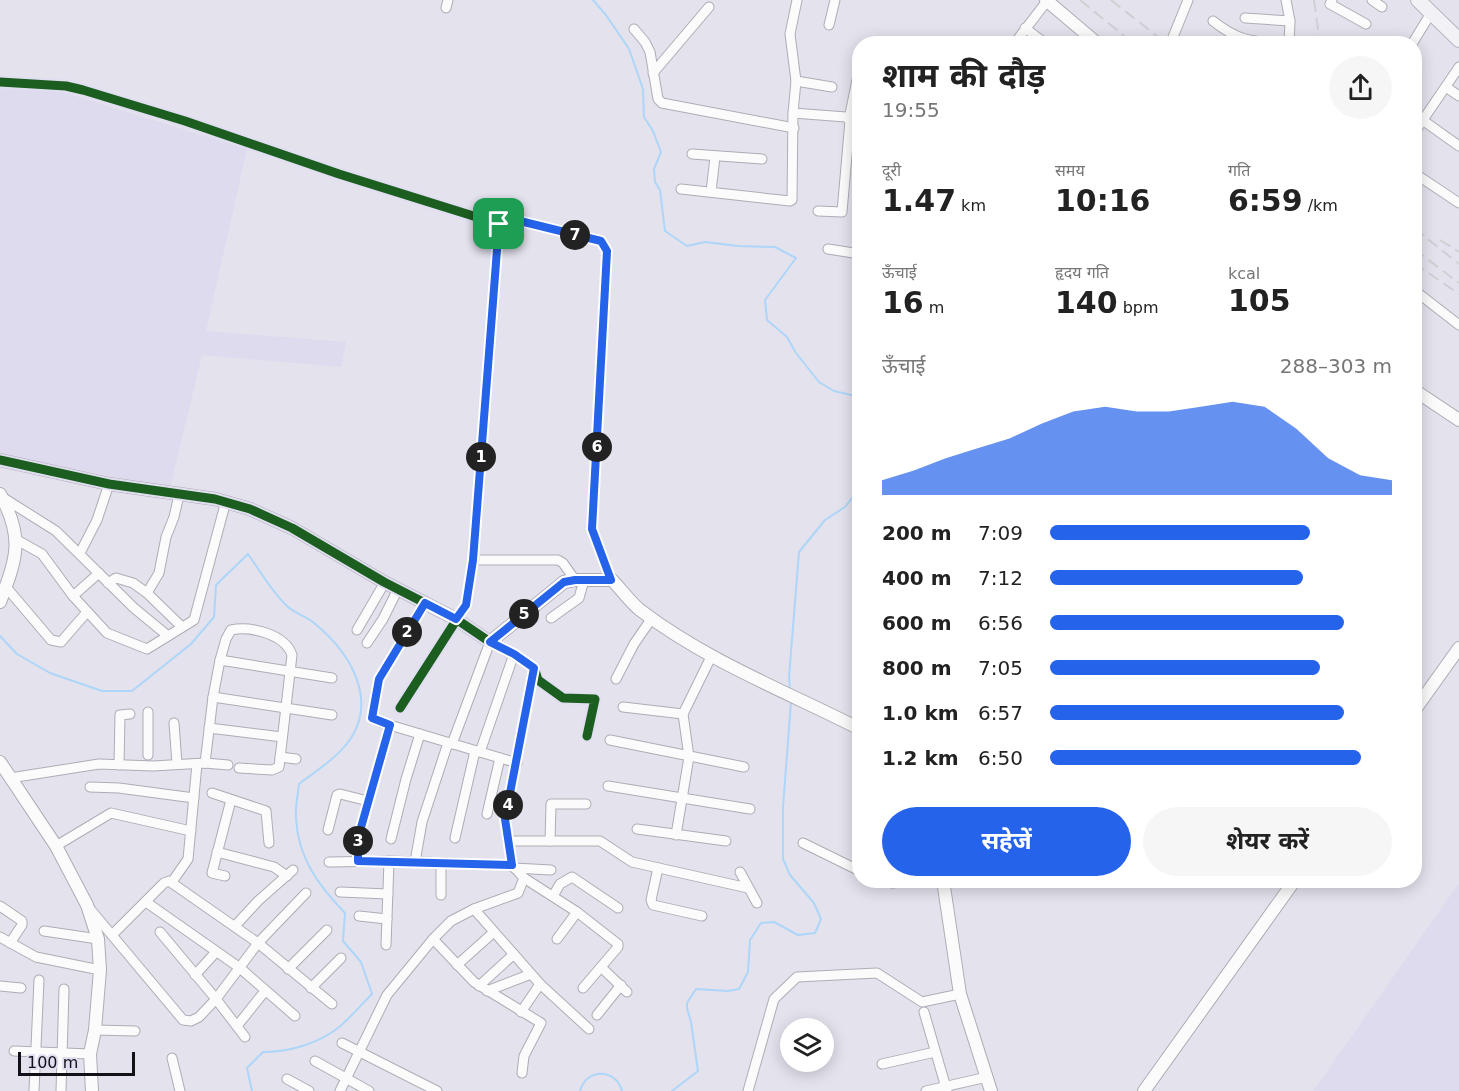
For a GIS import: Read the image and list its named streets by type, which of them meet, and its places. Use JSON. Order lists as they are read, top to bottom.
{
  "scale_bar": "100 m",
  "page": {
    "heading": ["शाम की दौड़", "19:55"],
    "stats": [
      ["दूरी", "1.47 km"],
      ["समय", "10:16"],
      ["गति", "6:59 /km"],
      ["ऊँचाई", "16 m"],
      ["हृदय गति", "140 bpm"],
      ["kcal", "105"]
    ],
    "pins": [
      "7",
      "6",
      "1",
      "5",
      "2",
      "4",
      "3"
    ],
    "chart": ["ऊँचाई", "288–303 m"],
    "list": [
      {
        "name": "200 m",
        "note": "7:09"
      },
      {
        "name": "400 m",
        "note": "7:12"
      },
      {
        "name": "600 m",
        "note": "6:56"
      },
      {
        "name": "800 m",
        "note": "7:05"
      },
      {
        "name": "1.0 km",
        "note": "6:57"
      },
      {
        "name": "1.2 km",
        "note": "6:50"
      }
    ],
    "buttons": ["सहेजें", "शेयर करें"],
    "scale": "100 m"
  }
}
